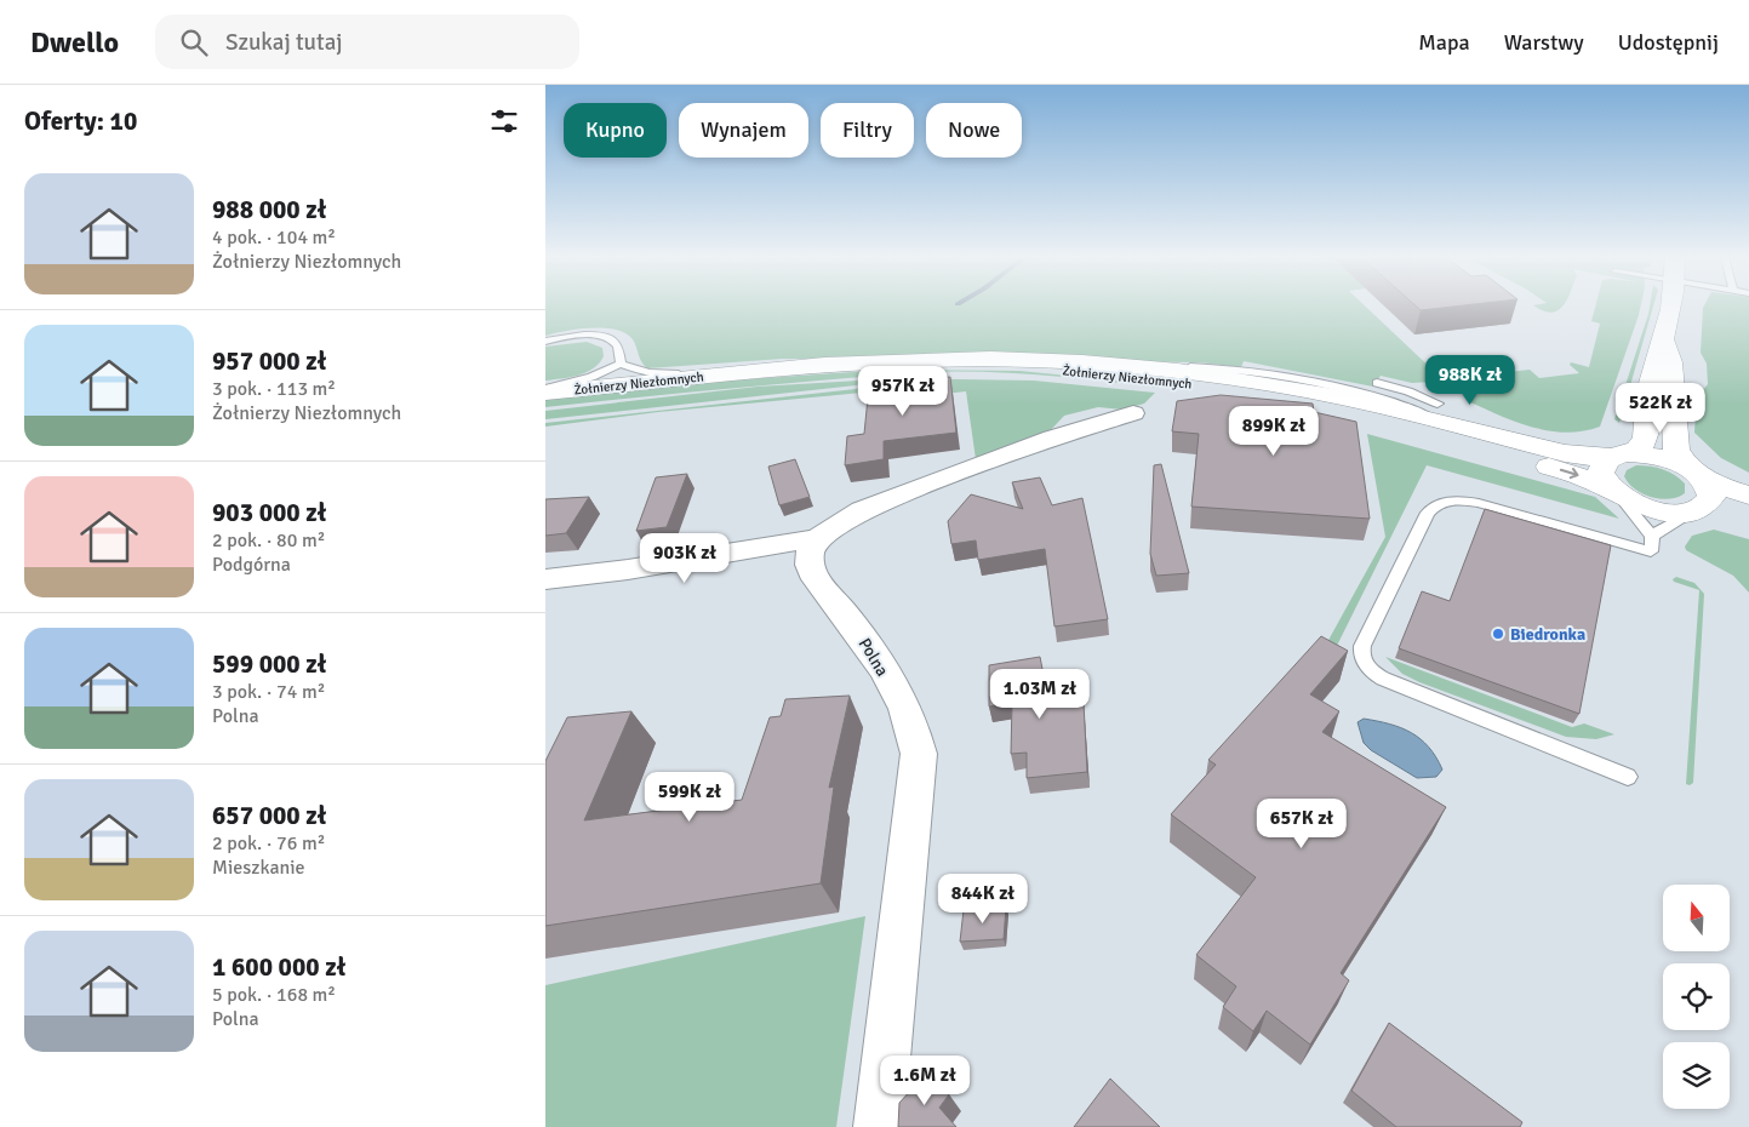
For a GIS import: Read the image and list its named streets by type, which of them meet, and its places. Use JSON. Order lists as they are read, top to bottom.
{
  "streets": {
    "street": ["Żołnierzy Niezłomnych", "Polna"]
  },
  "places": ["Biedronka"],
  "north": "top",
  "page": {
    "header": "Dwello",
    "search": "Szukaj tutaj",
    "nav": ["Mapa", "Warstwy", "Udostępnij"],
    "heading": "Oferty: 10",
    "chip": [
      "Kupno",
      "Wynajem",
      "Filtry",
      "Nowe"
    ],
    "list": [
      {
        "name": "988 000 zł",
        "note": "4 pok. · 104 m² · Żołnierzy Niezłomnych"
      },
      {
        "name": "957 000 zł",
        "note": "3 pok. · 113 m² · Żołnierzy Niezłomnych"
      },
      {
        "name": "903 000 zł",
        "note": "2 pok. · 80 m² · Podgórna"
      },
      {
        "name": "599 000 zł",
        "note": "3 pok. · 74 m² · Polna"
      },
      {
        "name": "657 000 zł",
        "note": "2 pok. · 76 m² · Mieszkanie"
      },
      {
        "name": "1 600 000 zł",
        "note": "5 pok. · 168 m² · Polna"
      }
    ],
    "price": [
      "988K zł",
      "957K zł",
      "522K zł",
      "899K zł",
      "903K zł",
      "1.03M zł",
      "599K zł",
      "657K zł",
      "844K zł",
      "1.6M zł"
    ]
  }
}
